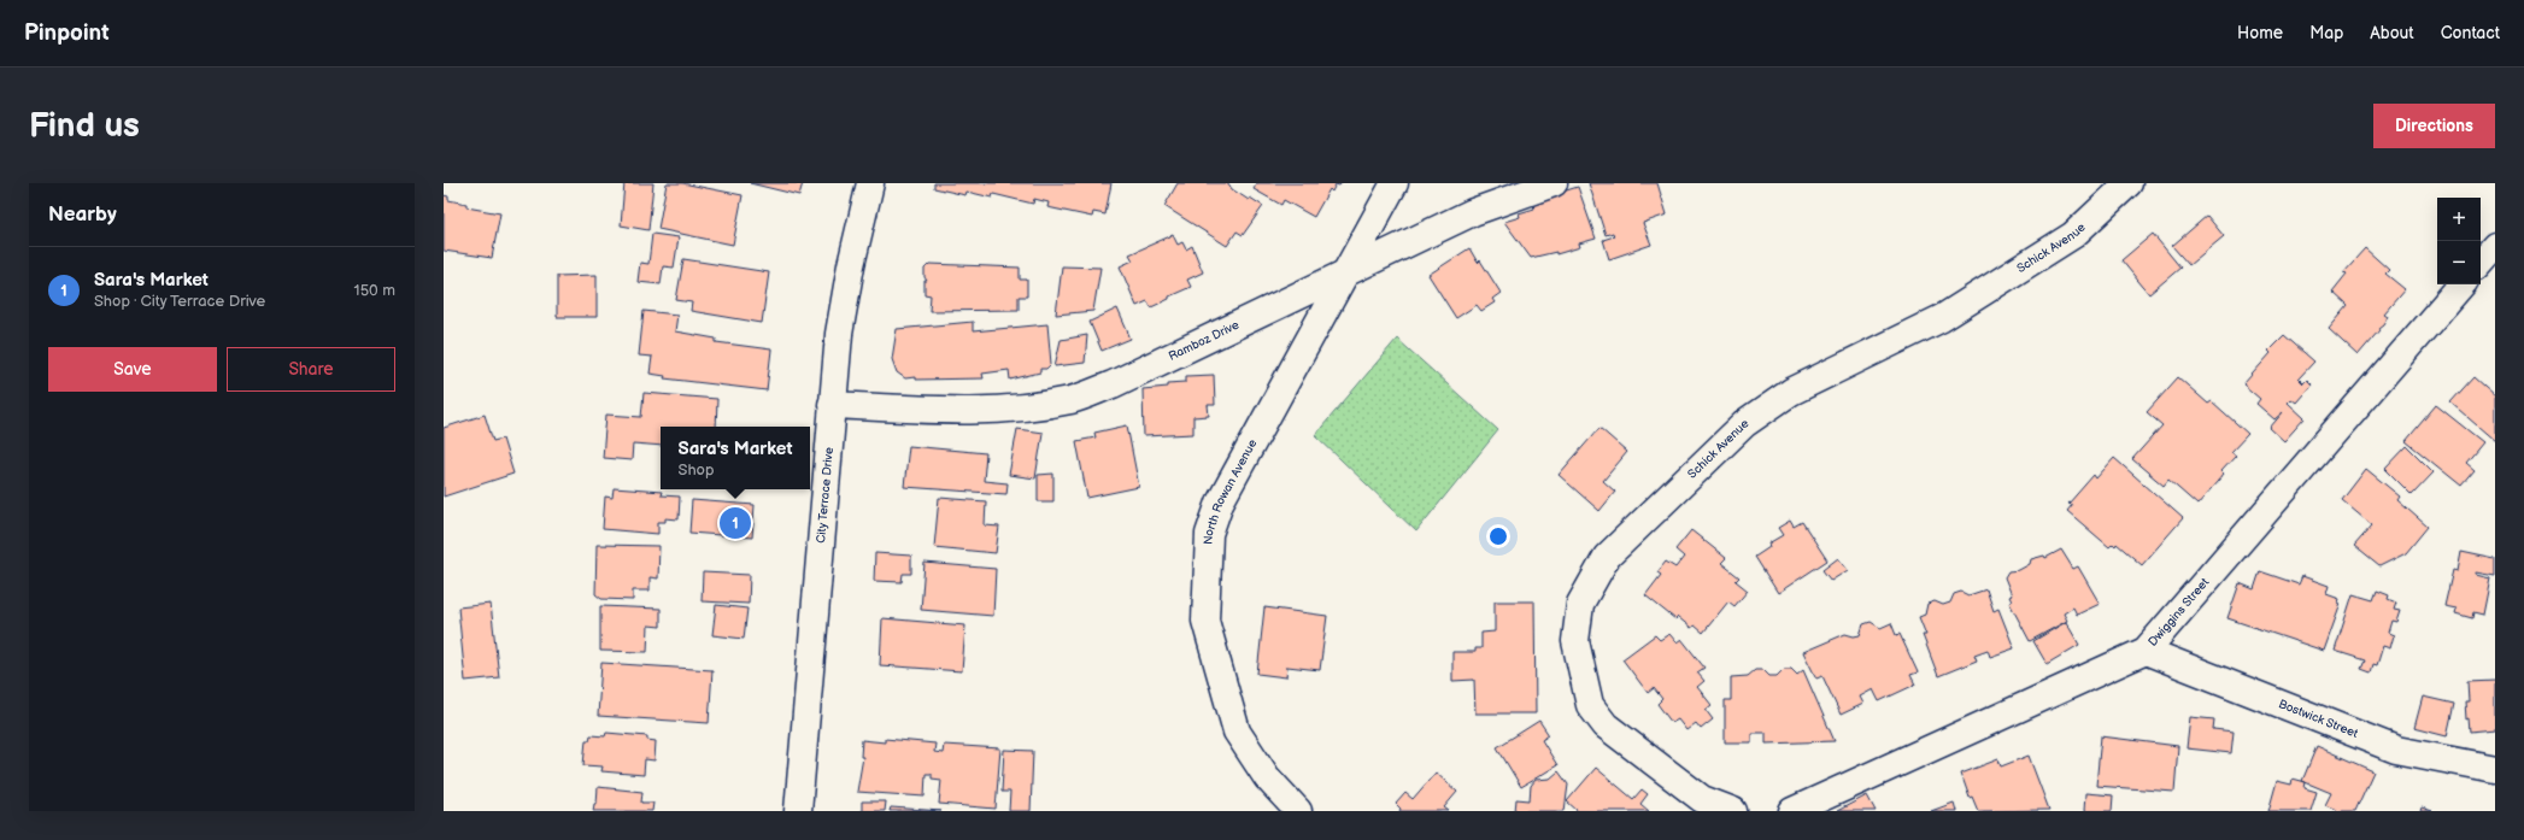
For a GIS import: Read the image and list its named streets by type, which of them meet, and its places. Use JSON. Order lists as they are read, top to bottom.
{
  "streets": {
    "street": [
      "Schick Avenue",
      "Ramboz Drive",
      "North Rowan Avenue",
      "City Terrace Drive",
      "Dwiggins Street",
      "Bostwick Street"
    ]
  },
  "crossings": [
    ["Ramboz Drive", "North Rowan Avenue"],
    ["Ramboz Drive", "City Terrace Drive"],
    ["Dwiggins Street", "Bostwick Street"]
  ],
  "page": {
    "header": "Pinpoint",
    "nav": [
      "Home",
      "Map",
      "About",
      "Contact"
    ],
    "buttons": [
      "Directions",
      ["Save", "Share"]
    ],
    "title": "Find us",
    "heading": "Nearby",
    "map_buttons": ["+", "−"],
    "list": [
      {
        "mark": "1",
        "name": "Sara's Market",
        "note": "Shop · City Terrace Drive",
        "value": "150 m"
      }
    ],
    "popup": ["Sara's Market", "Shop"],
    "pins": "1"
  }
}
